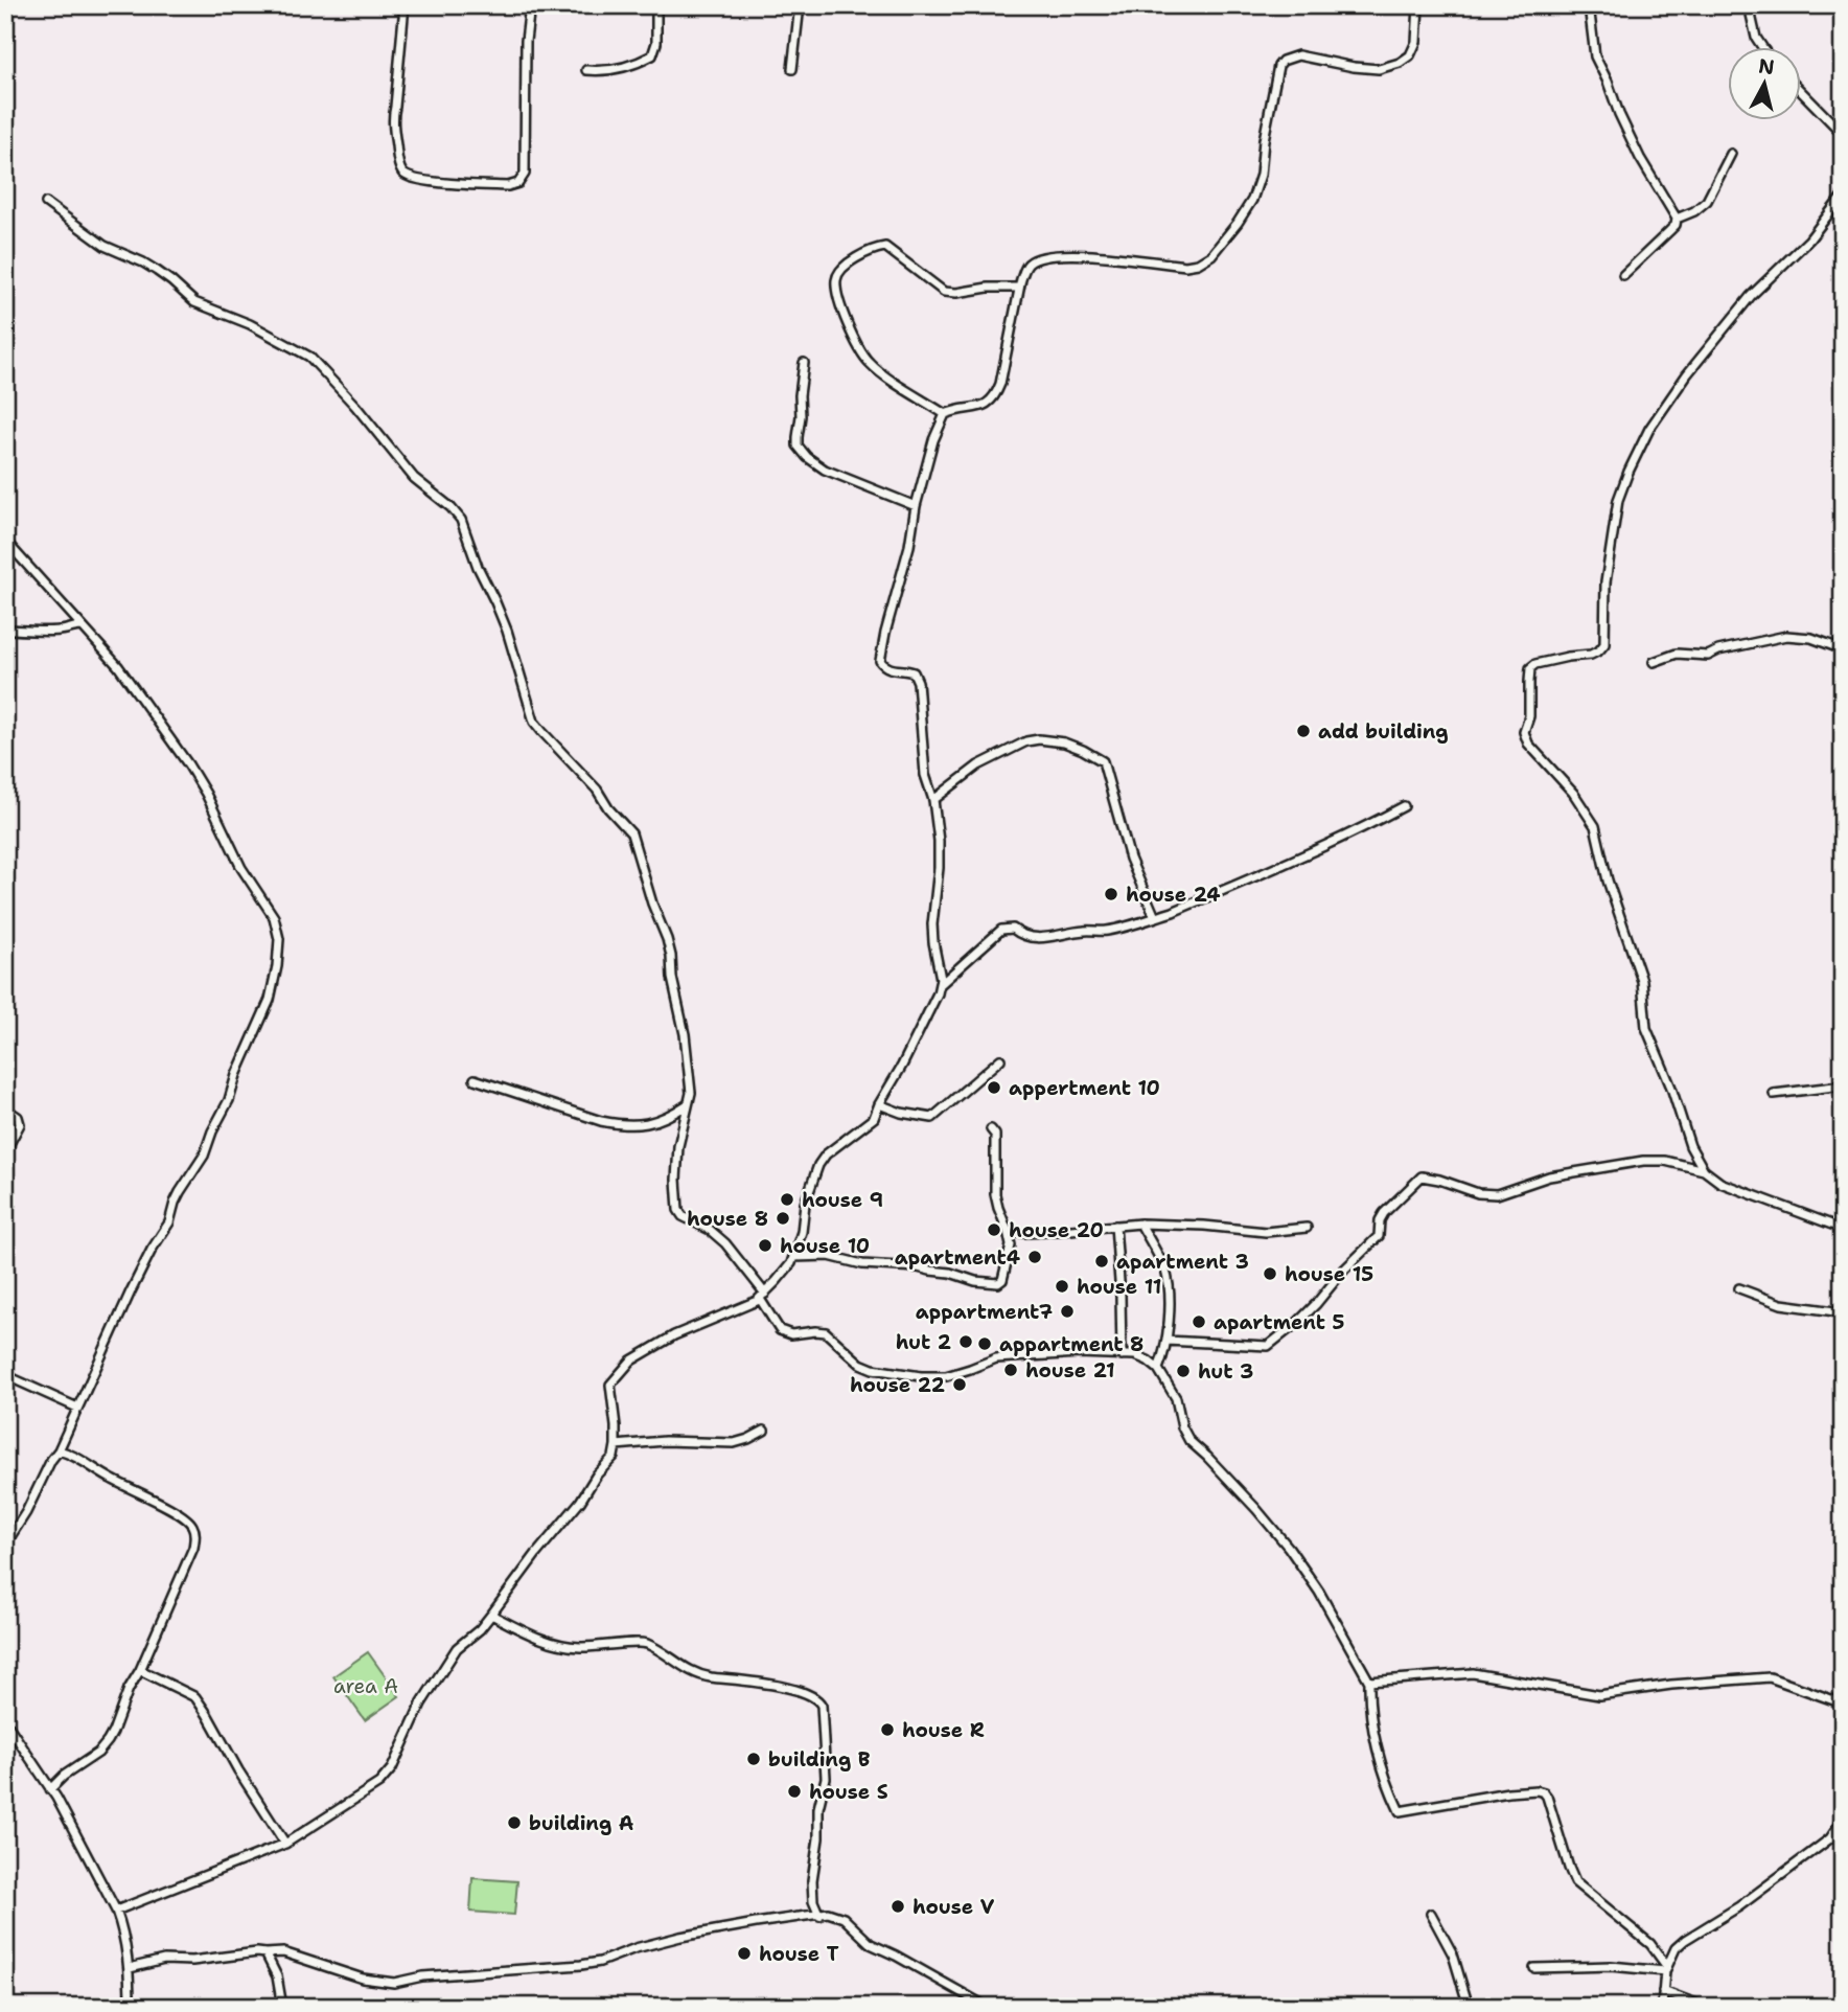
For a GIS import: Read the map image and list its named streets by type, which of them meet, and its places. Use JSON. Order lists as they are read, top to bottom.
{
  "parks": ["area A"],
  "places": [
    "add building",
    "house 24",
    "appertment 10",
    "house 9",
    "house 8",
    "house 20",
    "house 10",
    "apartment4",
    "apartment 3",
    "house 15",
    "house 11",
    "appartment7",
    "apartment 5",
    "hut 2",
    "appartment 8",
    "house 21",
    "hut 3",
    "house 22",
    "house R",
    "building B",
    "house S",
    "building A",
    "house V",
    "house T"
  ],
  "north": "top"
}
